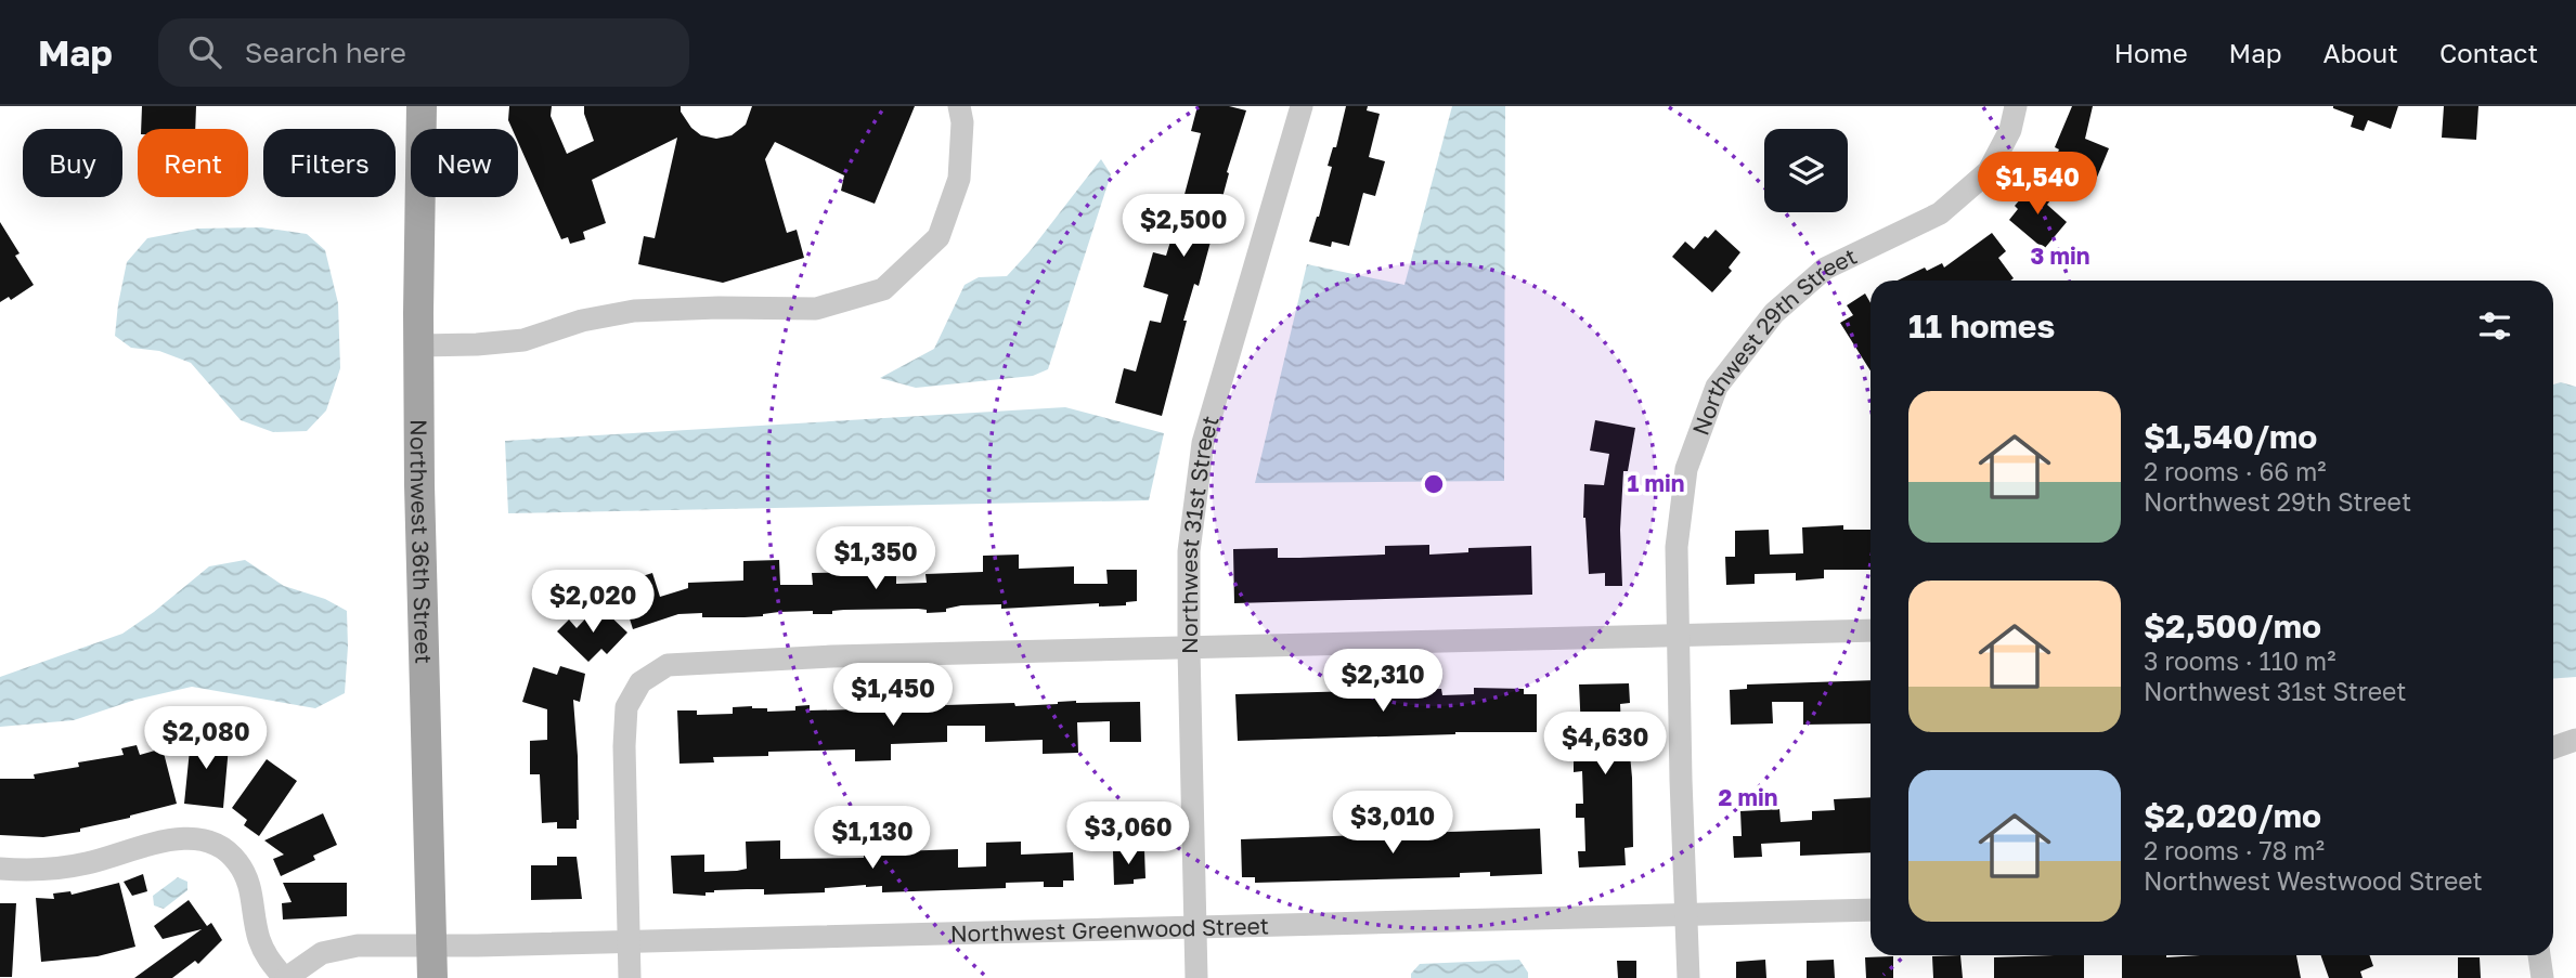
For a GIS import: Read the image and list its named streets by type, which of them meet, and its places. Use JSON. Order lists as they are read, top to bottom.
{
  "streets": {
    "main road": ["Northwest 36th Street"],
    "street": ["Northwest 29th Street", "Northwest 31st Street", "Northwest Greenwood Street"]
  },
  "crossings": [
    ["Northwest 29th Street", "Northwest Greenwood Street"],
    ["Northwest 31st Street", "Northwest Greenwood Street"],
    ["Northwest 36th Street", "Northwest Greenwood Street"]
  ],
  "page": {
    "header": "Map",
    "search": "Search here",
    "nav": [
      "Home",
      "Map",
      "About",
      "Contact"
    ],
    "chip": [
      "Buy",
      "Rent",
      "Filters",
      "New"
    ],
    "price": [
      "$1,540",
      "$2,500",
      "$1,350",
      "$2,020",
      "$2,310",
      "$1,450",
      "$2,080",
      "$4,630",
      "$3,010",
      "$3,060",
      "$1,130"
    ],
    "heading": "11 homes",
    "list": [
      {
        "name": "$1,540/mo",
        "note": "2 rooms · 66 m² · Northwest 29th Street"
      },
      {
        "name": "$2,500/mo",
        "note": "3 rooms · 110 m² · Northwest 31st Street"
      },
      {
        "name": "$2,020/mo",
        "note": "2 rooms · 78 m² · Northwest Westwood Street"
      }
    ]
  },
  "rings": ["3 min", "1 min", "2 min"]
}
